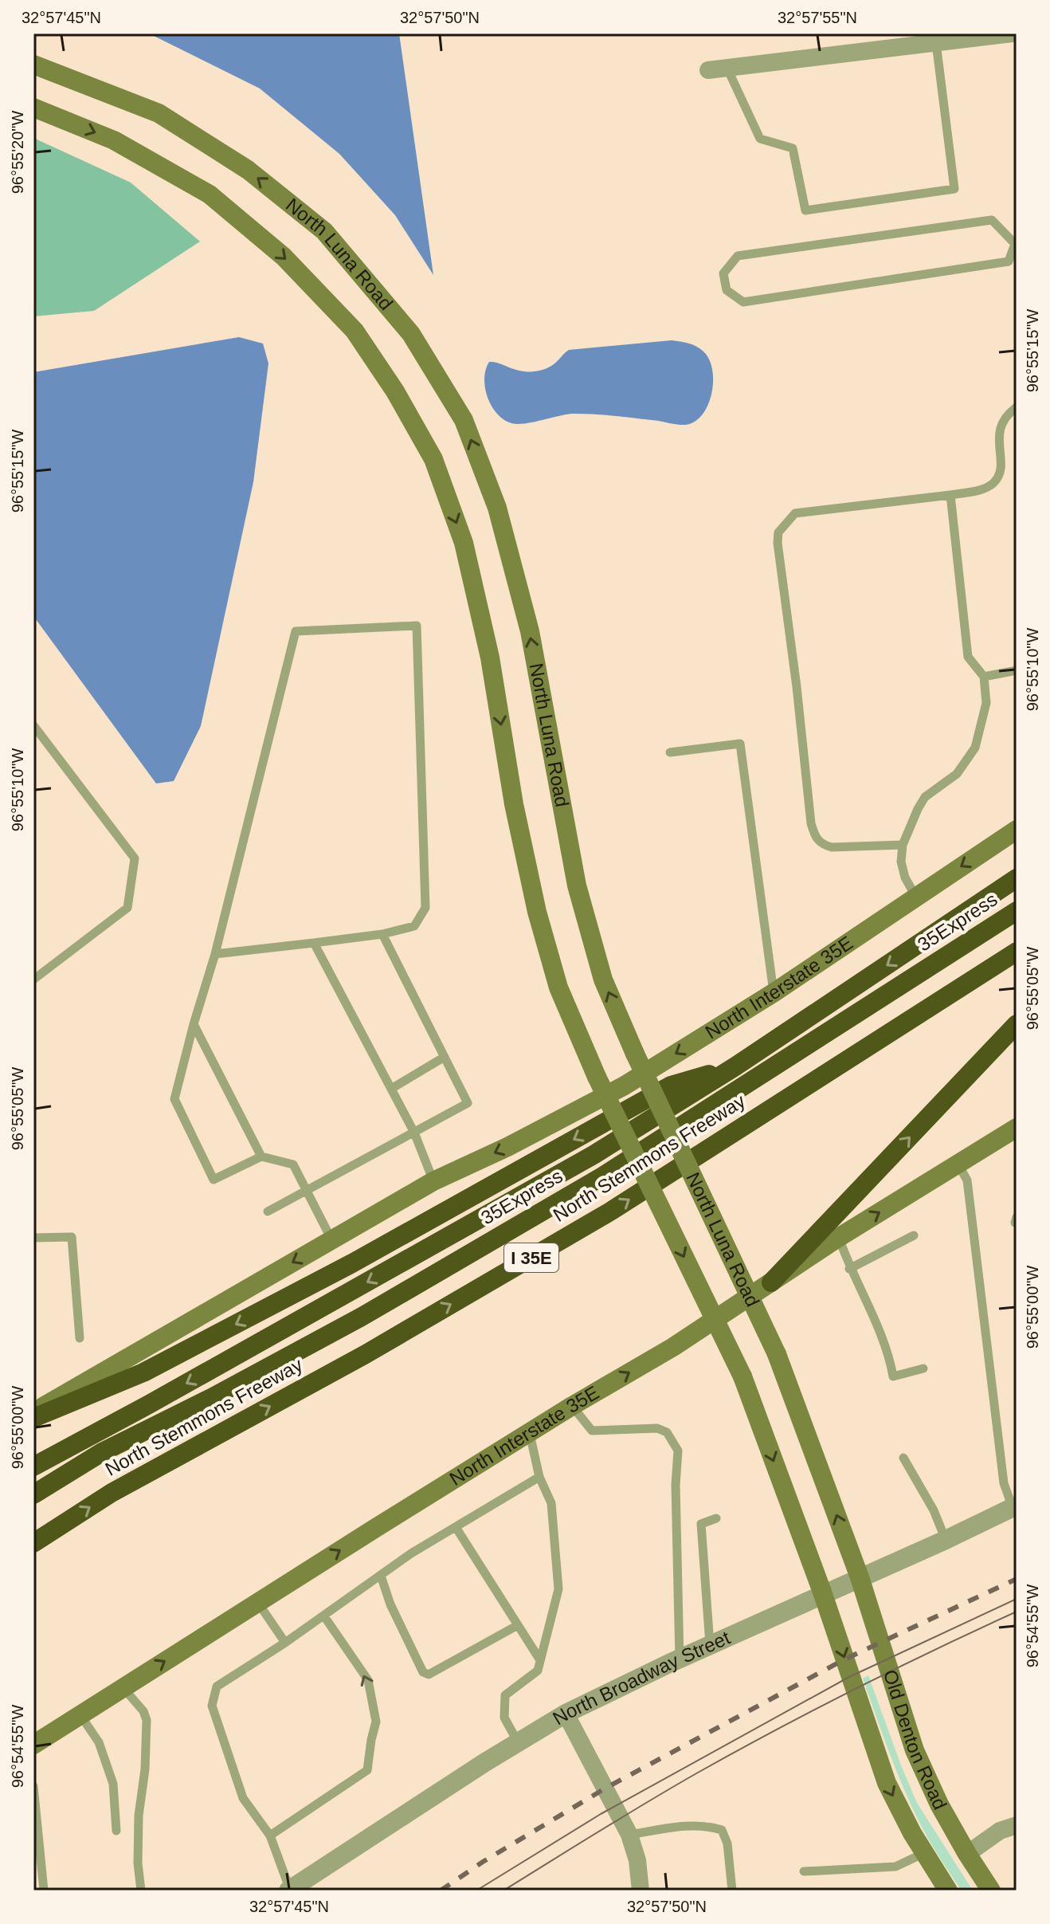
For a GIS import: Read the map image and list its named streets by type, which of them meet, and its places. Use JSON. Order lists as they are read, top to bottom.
{
  "streets": {
    "highway": ["35Express", "North Stemmons Freeway", "I 35E"],
    "main road": ["North Luna Road", "North Interstate 35E", "Old Denton Road"],
    "street": ["North Broadway Street"]
  },
  "crossings": [
    ["North Luna Road", "North Broadway Street"],
    ["North Luna Road", "Old Denton Road"],
    ["North Broadway Street", "Old Denton Road"]
  ],
  "coordinates": [
    "32°57'45\"N",
    "32°57'50\"N",
    "32°57'55\"N",
    "96°55'20\"W",
    "96°55'15\"W",
    "96°55'10\"W",
    "96°55'05\"W",
    "96°55'00\"W",
    "96°54'55\"W"
  ]
}
